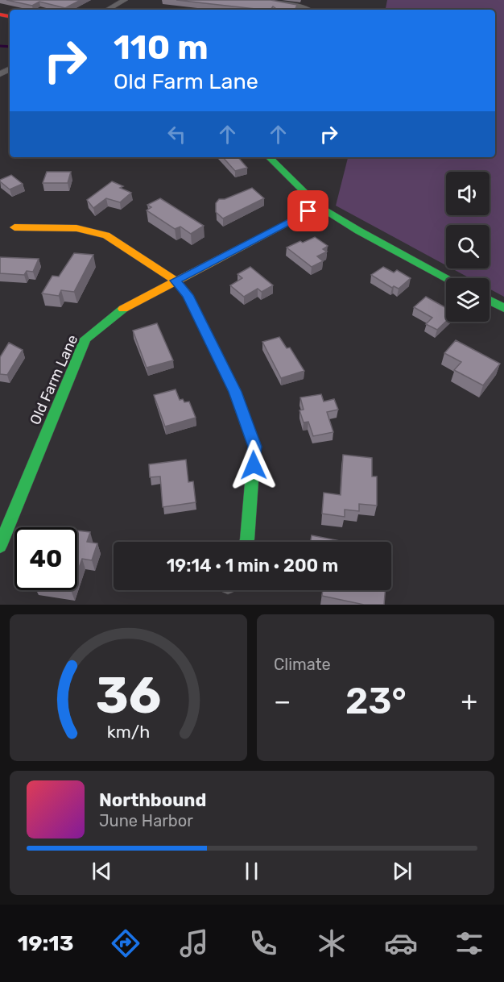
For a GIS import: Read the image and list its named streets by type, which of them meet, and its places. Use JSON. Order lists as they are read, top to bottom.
{
  "streets": {
    "street": ["Old Farm Lane"]
  },
  "page": {
    "turn": ["110 m", "Old Farm Lane"],
    "limit": "40",
    "trip": "19:14 · 1 min · 200 m",
    "tile": "Climate",
    "heat": ["−", "23°", "+"],
    "song": ["Northbound", "June Harbor"],
    "tabs": "19:13",
    "gauge": ["36", "km/h"]
  }
}
